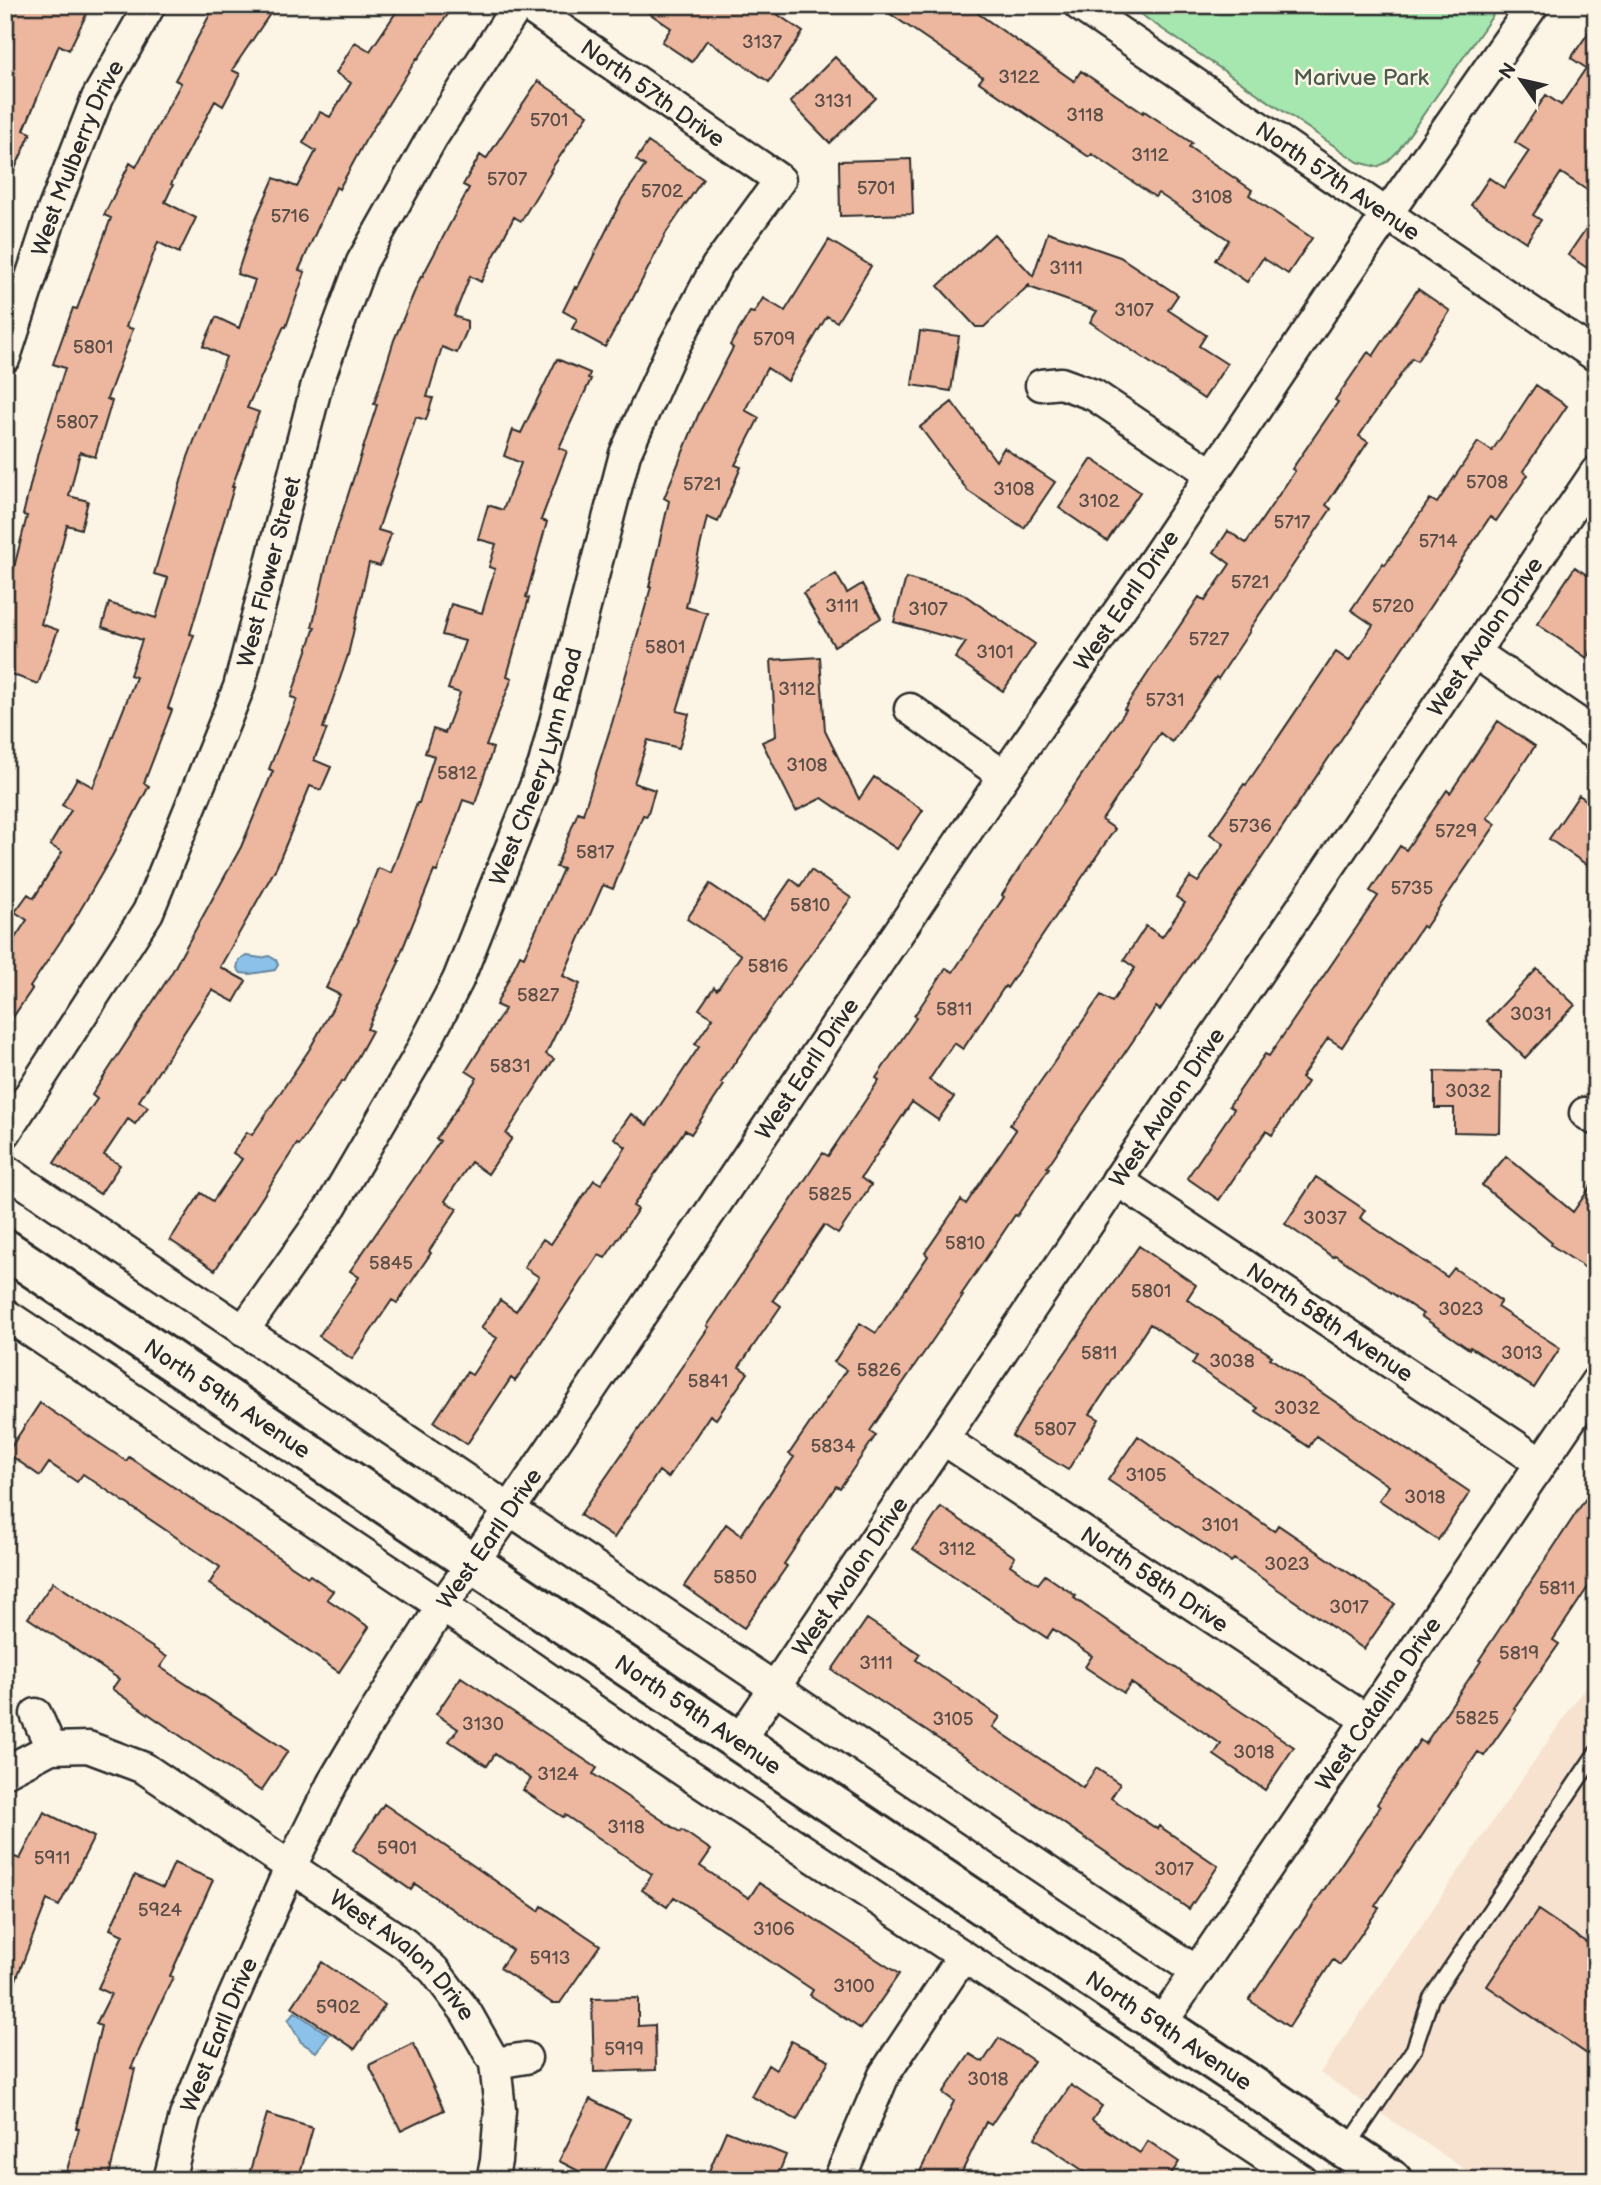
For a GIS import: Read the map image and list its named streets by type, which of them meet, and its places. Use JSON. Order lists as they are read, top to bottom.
{
  "streets": {
    "main road": ["North 59th Avenue"],
    "street": [
      "North 57th Drive",
      "West Mulberry Drive",
      "North 57th Avenue",
      "West Flower Street",
      "West Earll Drive",
      "West Avalon Drive",
      "West Cheery Lynn Road",
      "North 58th Avenue",
      "North 58th Drive",
      "West Catalina Drive"
    ]
  },
  "crossings": [
    ["North 57th Drive", "West Cheery Lynn Road"],
    ["North 57th Avenue", "West Earll Drive"],
    ["West Earll Drive", "West Avalon Drive"],
    ["West Earll Drive", "North 59th Avenue"],
    ["West Avalon Drive", "North 58th Avenue"],
    ["West Avalon Drive", "North 59th Avenue"],
    ["West Avalon Drive", "North 58th Drive"],
    ["North 58th Avenue", "West Catalina Drive"],
    ["North 59th Avenue", "West Catalina Drive"],
    ["North 58th Drive", "West Catalina Drive"]
  ],
  "parks": ["Marivue Park"],
  "house_numbers": [
    "3137",
    "3122",
    "3131",
    "3118",
    "5701",
    "3112",
    "5707",
    "5701",
    "5702",
    "3108",
    "5716",
    "3111",
    "3107",
    "5709",
    "5801",
    "5807",
    "5708",
    "5721",
    "3108",
    "3102",
    "5717",
    "5714",
    "5721",
    "3111",
    "5720",
    "3107",
    "5727",
    "5801",
    "3101",
    "3112",
    "5731",
    "3108",
    "5812",
    "5736",
    "5729",
    "5817",
    "5735",
    "5810",
    "5816",
    "5827",
    "5811",
    "3031",
    "5831",
    "3032",
    "5825",
    "3037",
    "5810",
    "5845",
    "5801",
    "3023",
    "5811",
    "3013",
    "3038",
    "5826",
    "5841",
    "3032",
    "5807",
    "5834",
    "3105",
    "3018",
    "3101",
    "3112",
    "3023",
    "5850",
    "5811",
    "3017",
    "5819",
    "3111",
    "5825",
    "3105",
    "3130",
    "3018",
    "3124",
    "3118",
    "5901",
    "5911",
    "3017",
    "5924",
    "3106",
    "5913",
    "3100",
    "5902",
    "5919",
    "3018"
  ],
  "north": "top left"
}
